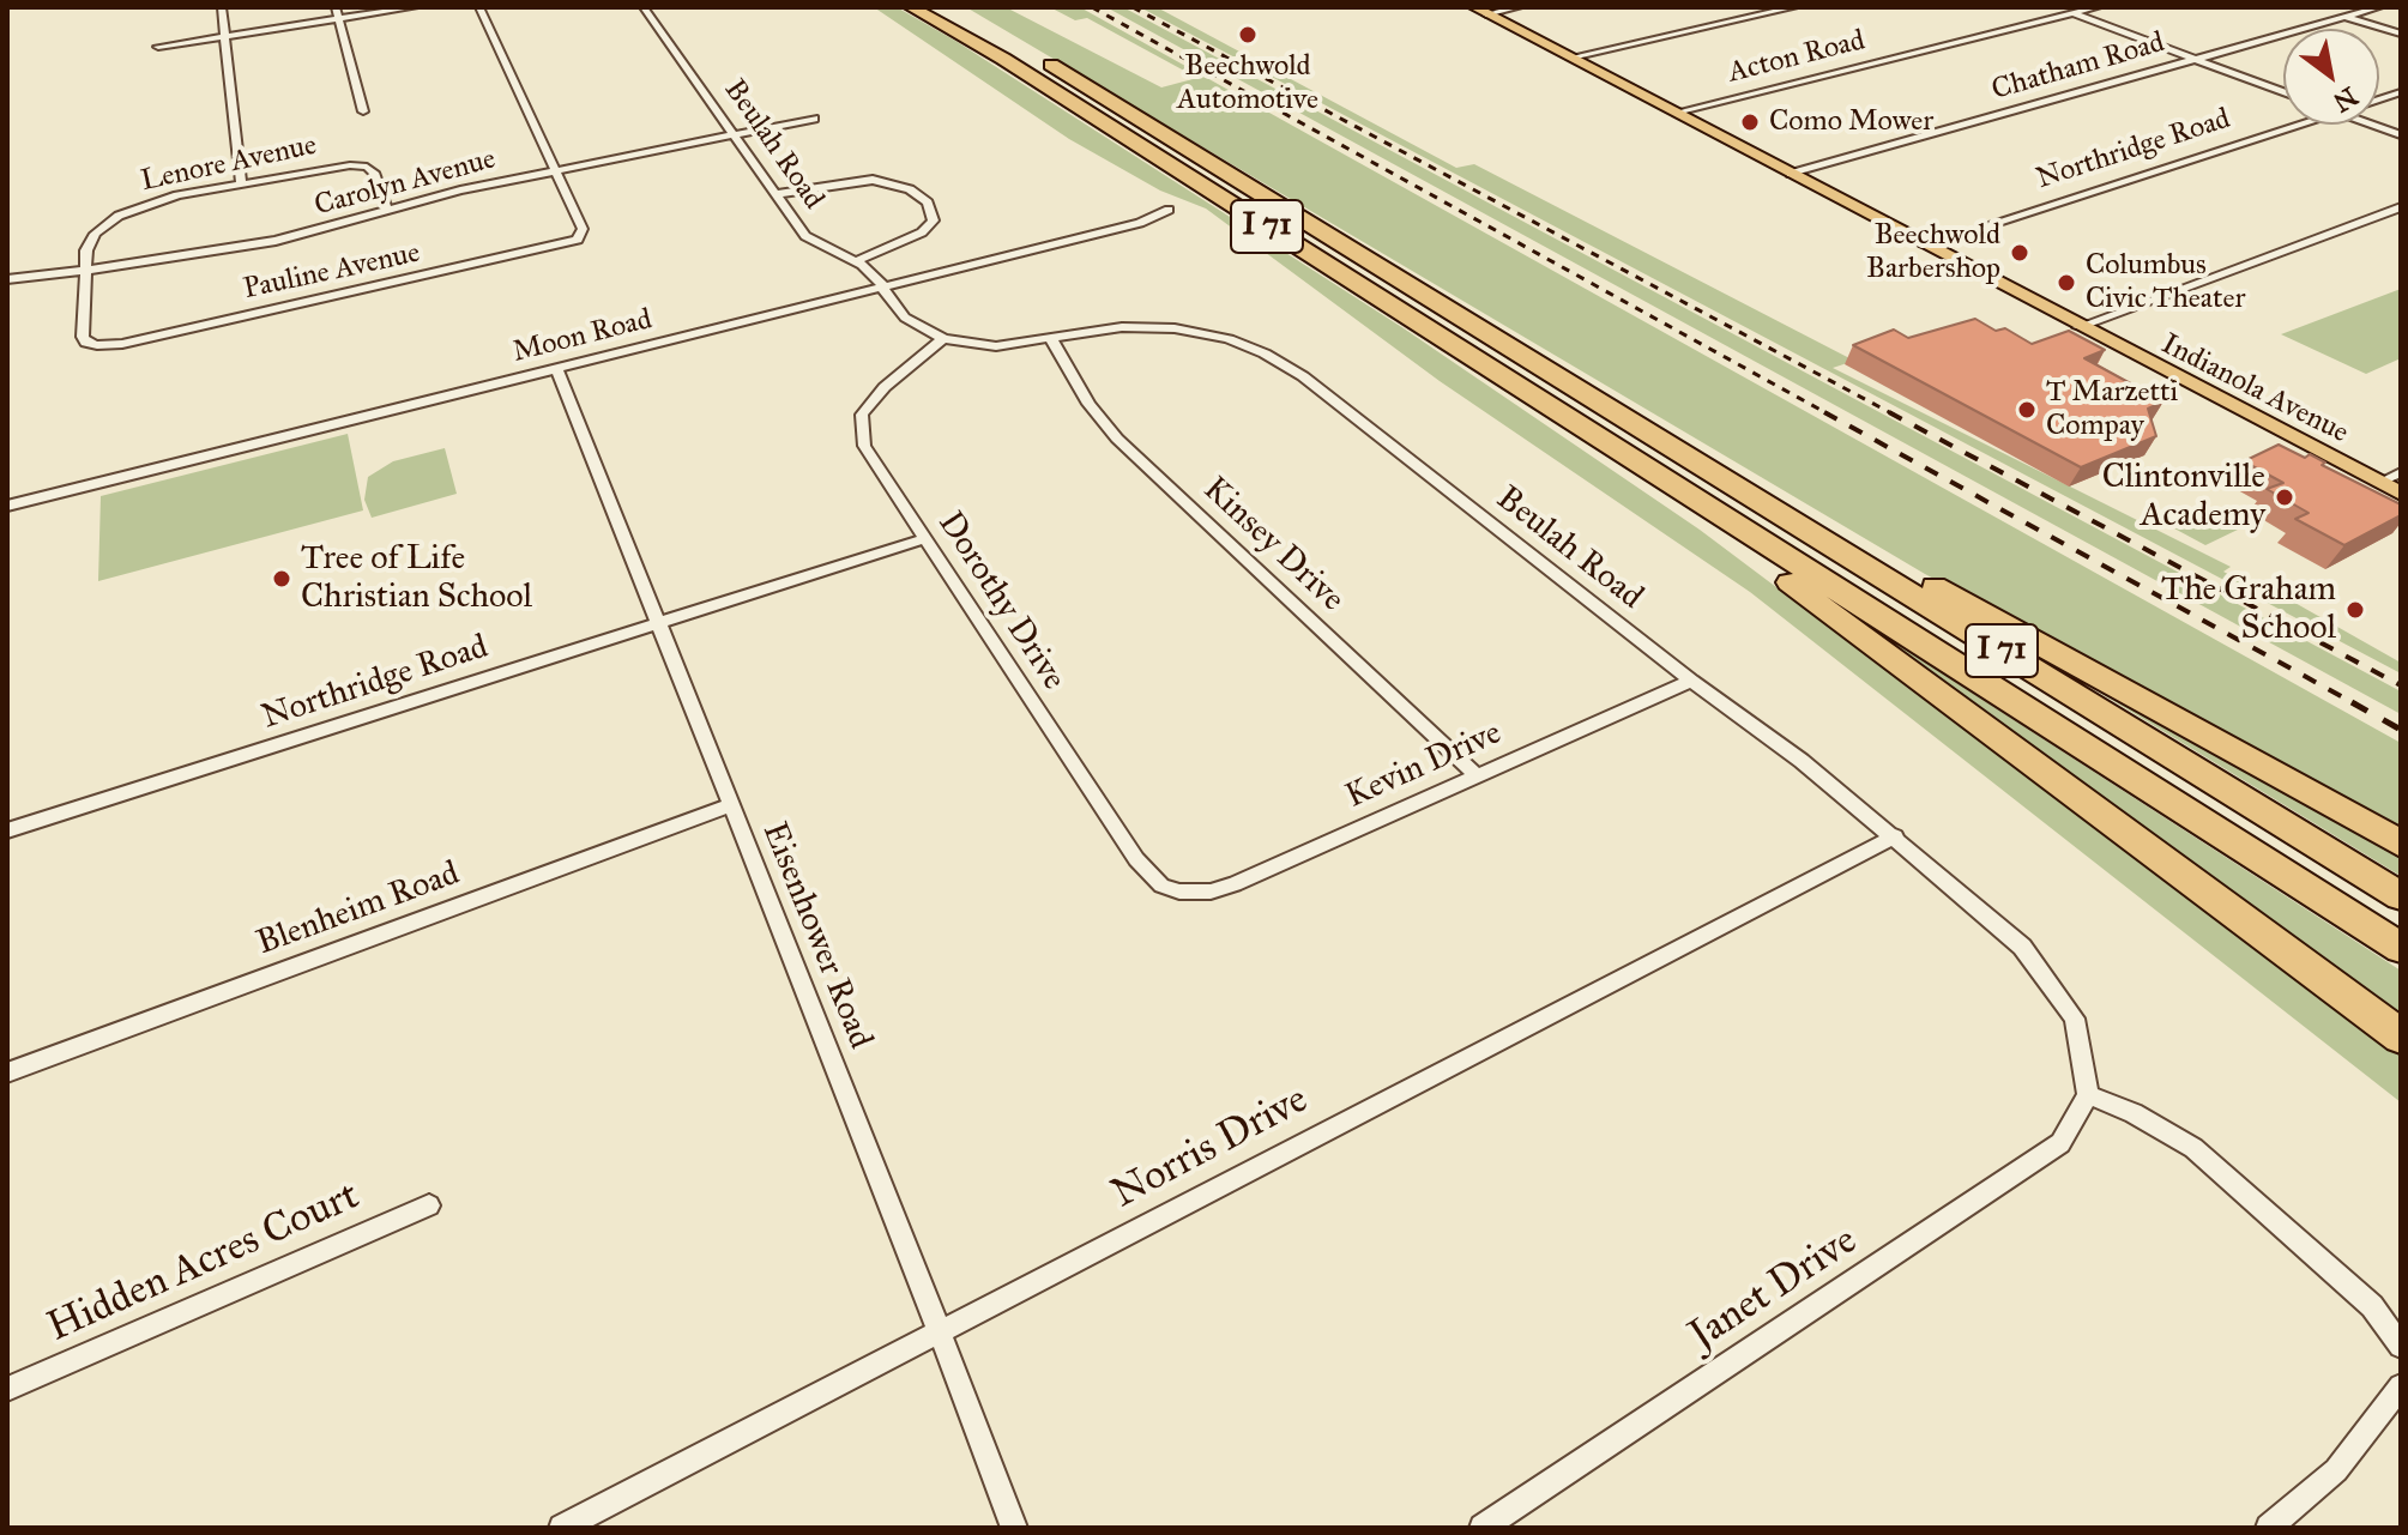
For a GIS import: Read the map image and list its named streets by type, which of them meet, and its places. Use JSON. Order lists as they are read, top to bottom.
{
  "streets": {
    "highway": ["I 71"],
    "main road": ["Indianola Avenue"],
    "street": [
      "Acton Road",
      "Chatham Road",
      "Beulah Road",
      "Northridge Road",
      "Lenore Avenue",
      "Carolyn Avenue",
      "Pauline Avenue",
      "Moon Road",
      "Kinsey Drive",
      "Dorothy Drive",
      "Kevin Drive",
      "Blenheim Road",
      "Eisenhower Road",
      "Norris Drive",
      "Hidden Acres Court",
      "Janet Drive"
    ]
  },
  "crossings": [
    ["Acton Road", "Indianola Avenue"],
    ["Chatham Road", "Indianola Avenue"],
    ["Beulah Road", "Carolyn Avenue"],
    ["Beulah Road", "Moon Road"],
    ["Beulah Road", "Kinsey Drive"],
    ["Beulah Road", "Dorothy Drive"],
    ["Beulah Road", "Kevin Drive"],
    ["Beulah Road", "Norris Drive"],
    ["Beulah Road", "Janet Drive"],
    ["Northridge Road", "Indianola Avenue"],
    ["Northridge Road", "Dorothy Drive"],
    ["Northridge Road", "Eisenhower Road"],
    ["Lenore Avenue", "Carolyn Avenue"],
    ["Lenore Avenue", "Pauline Avenue"],
    ["Carolyn Avenue", "Pauline Avenue"],
    ["Moon Road", "Eisenhower Road"],
    ["Kinsey Drive", "Kevin Drive"],
    ["Dorothy Drive", "Kevin Drive"],
    ["Blenheim Road", "Eisenhower Road"],
    ["Eisenhower Road", "Norris Drive"]
  ],
  "places": [
    "Beechwold Automotive",
    "Como Mower",
    "Beechwold Barbershop",
    "Columbus Civic Theater",
    "T Marzetti Compay",
    "Clintonville Academy",
    "Tree of Life Christian School",
    "The Graham School"
  ],
  "north": "bottom right"
}
